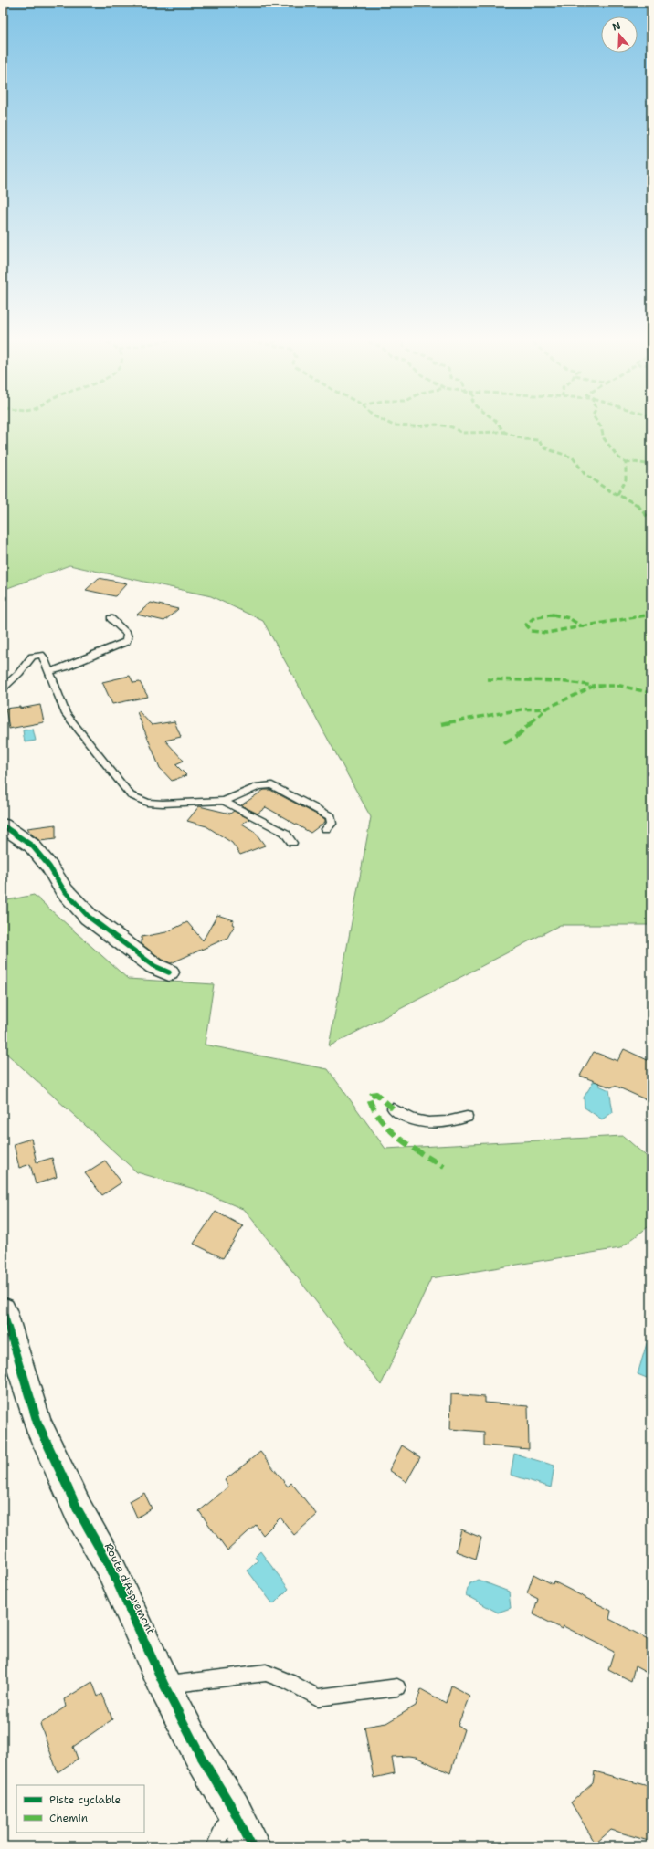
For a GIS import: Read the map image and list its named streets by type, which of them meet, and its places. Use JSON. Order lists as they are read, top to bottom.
{
  "streets": {
    "street": ["Route d'Aspremont"]
  },
  "legend": ["Piste cyclable", "Chemin"],
  "north": "top"
}
